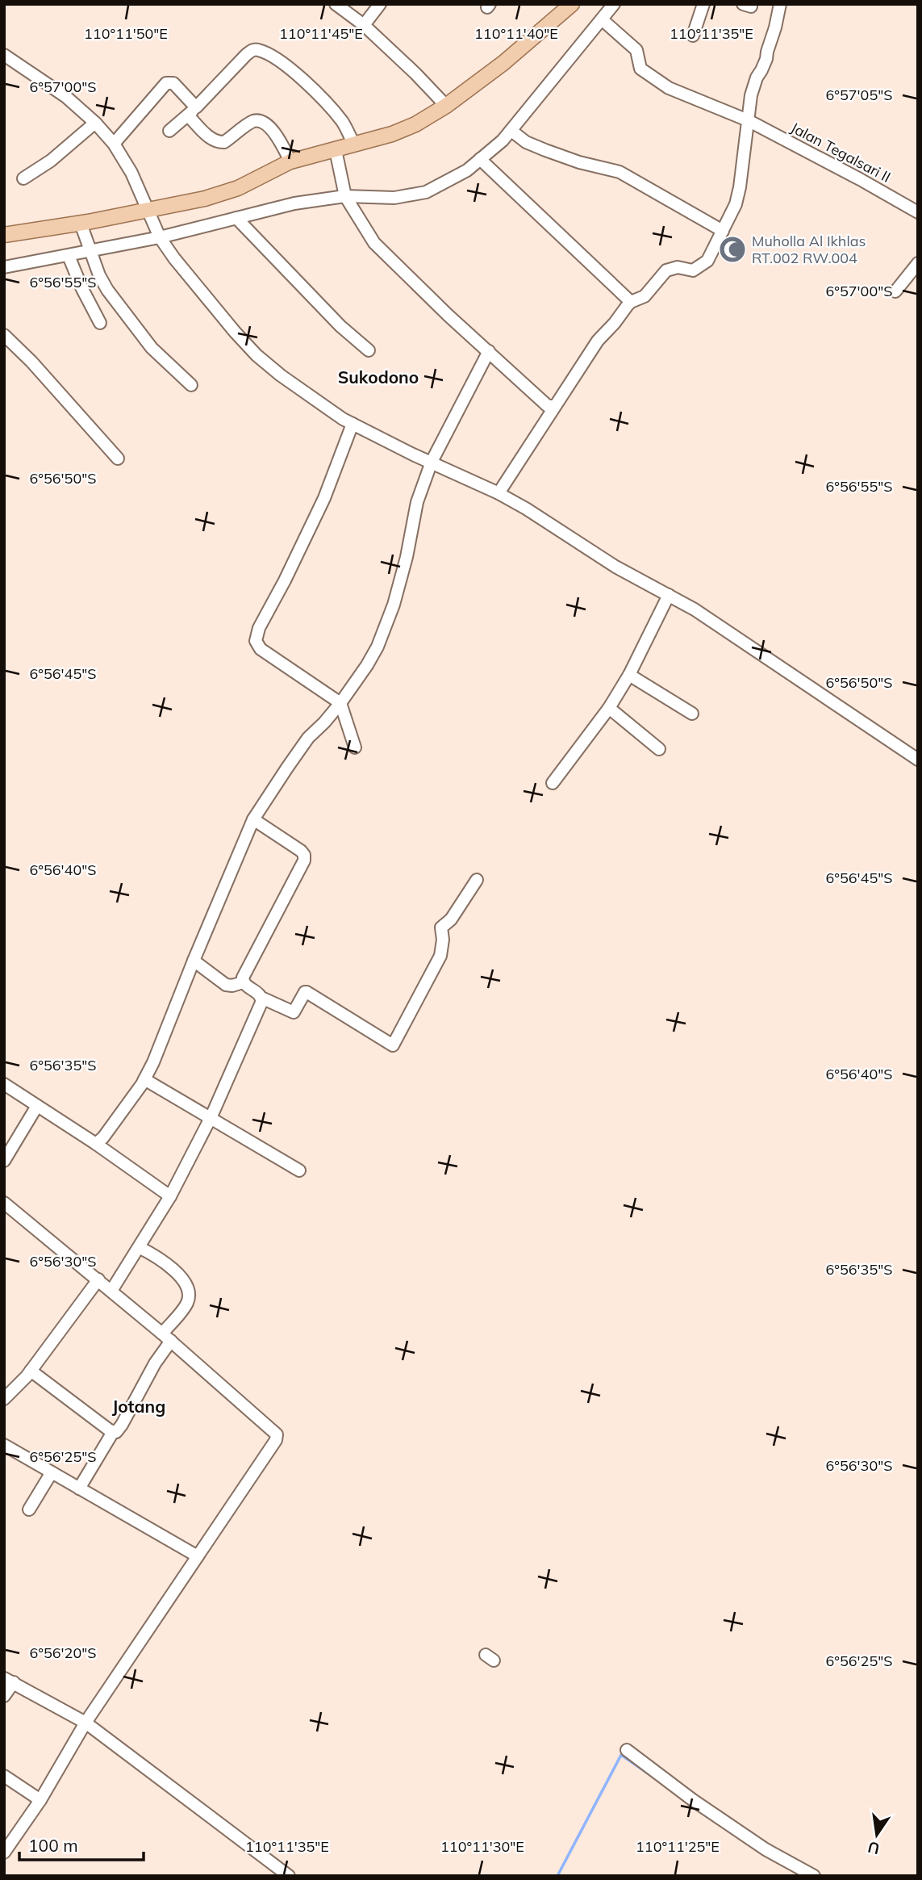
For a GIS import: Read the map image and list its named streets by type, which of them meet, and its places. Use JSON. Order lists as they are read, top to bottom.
{
  "streets": {
    "street": ["Jalan Tegalsari II"]
  },
  "districts": ["Sukodono", "Jotang"],
  "places": {
    "mosque": ["Muholla Al Ikhlas RT.002 RW.004"]
  },
  "scale_bar": "100 m",
  "north": "bottom",
  "coordinates": [
    "110°11'50\"E",
    "110°11'45\"E",
    "110°11'40\"E",
    "110°11'35\"E",
    "6°57'00\"S",
    "6°57'05\"S",
    "6°56'55\"S",
    "6°56'50\"S",
    "6°56'45\"S",
    "6°56'40\"S",
    "6°56'35\"S",
    "6°56'30\"S",
    "6°56'25\"S",
    "6°56'20\"S",
    "110°11'30\"E",
    "110°11'25\"E"
  ]
}
